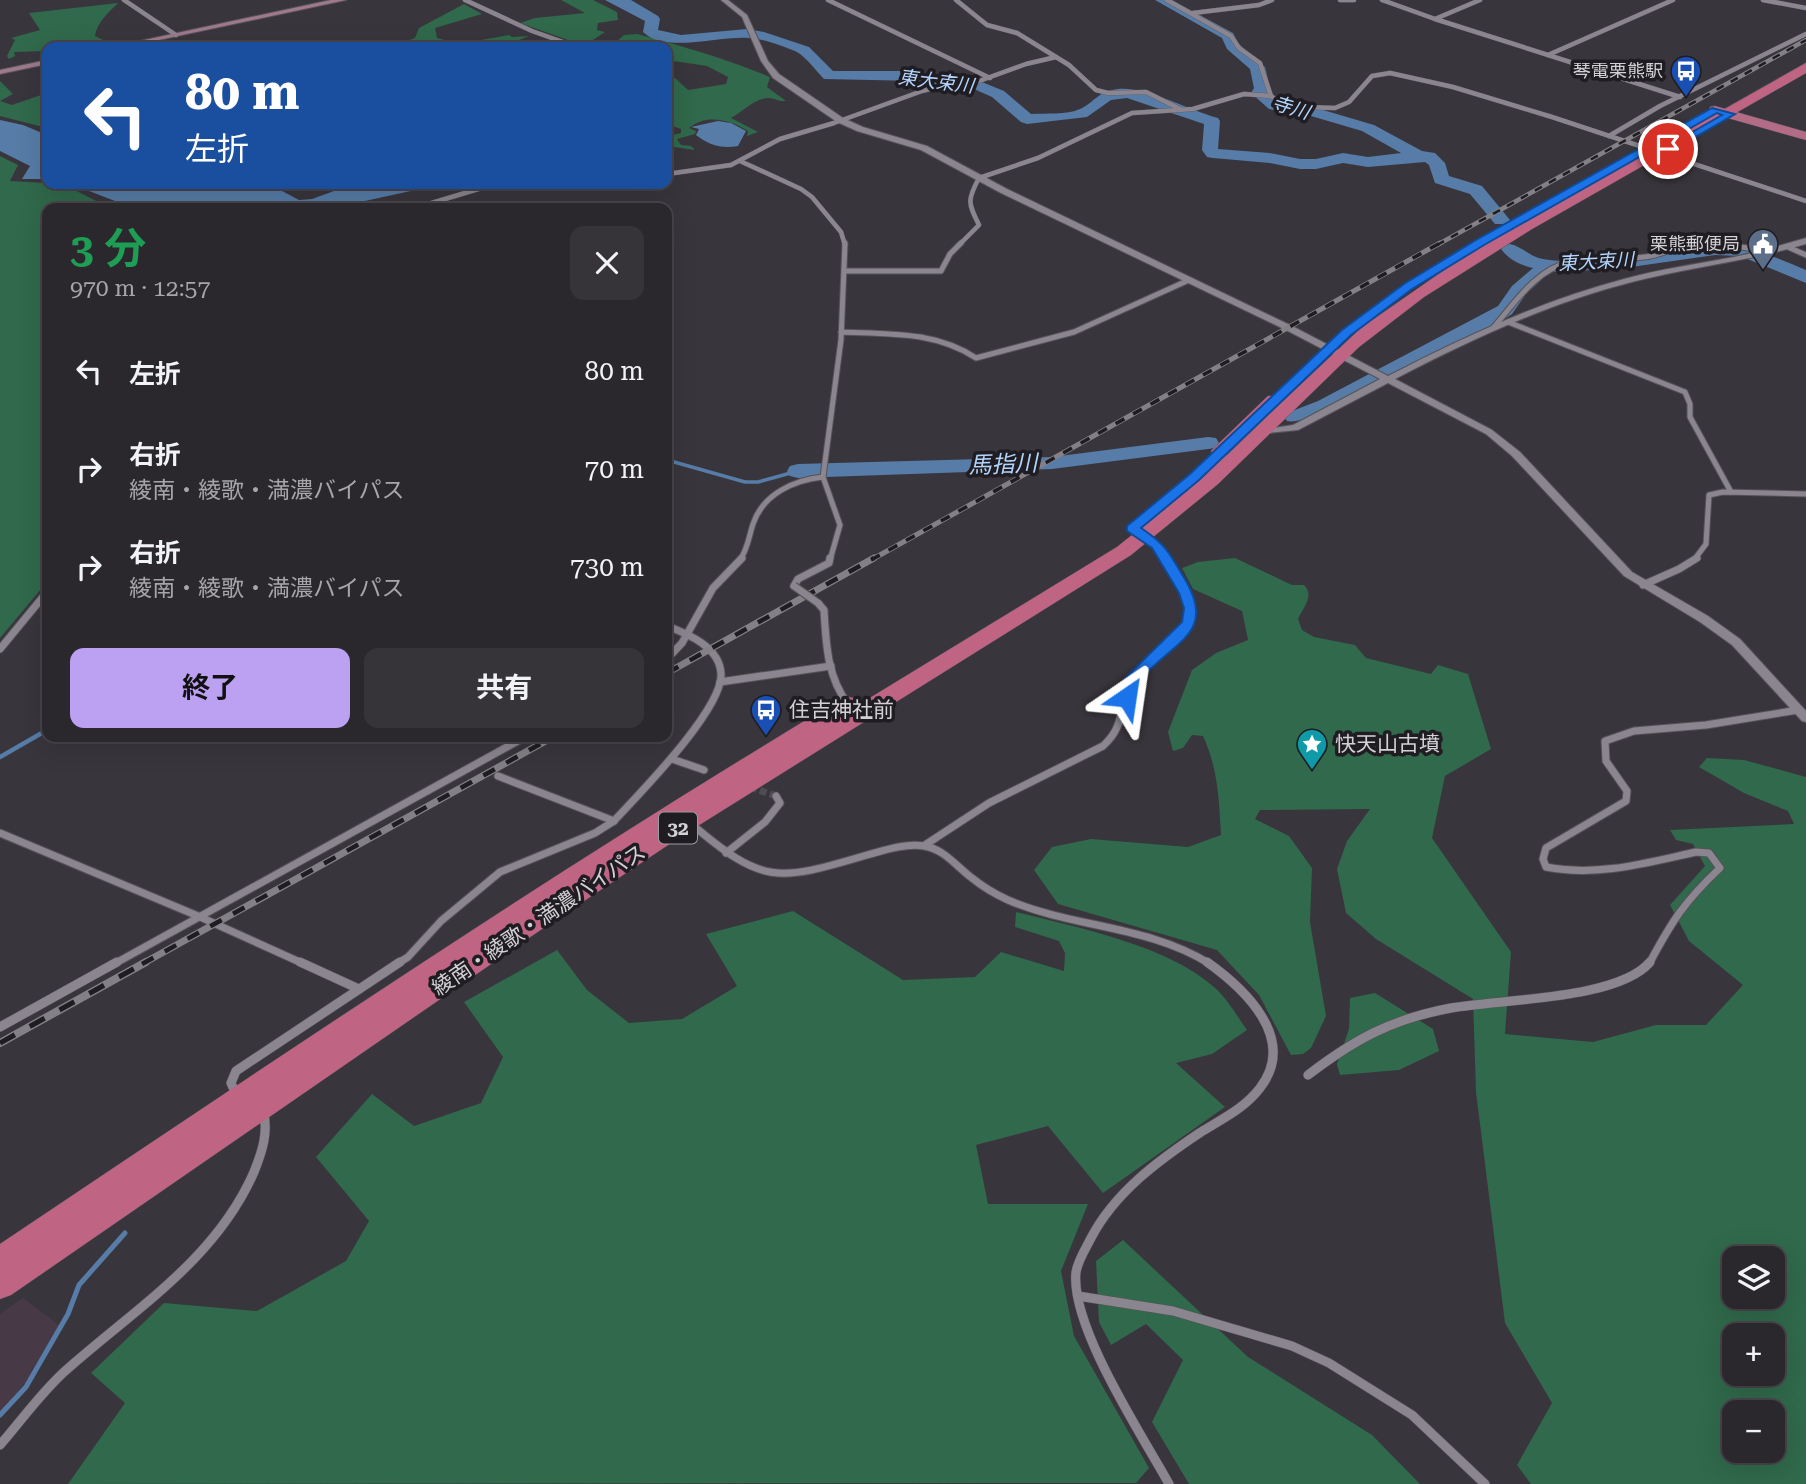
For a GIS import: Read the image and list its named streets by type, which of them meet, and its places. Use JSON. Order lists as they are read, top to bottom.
{
  "streets": {
    "highway": ["32", "綾南・綾歌・満濃バイパス"]
  },
  "water": ["東大束川", "寺川", "馬指川"],
  "places": {
    "bus stop": ["琴電栗熊駅", "住吉神社前"],
    "public building": ["栗熊郵便局"],
    "place": ["快天山古墳"]
  },
  "page": {
    "turn": ["80 m", "左折"],
    "heading": ["3 分", "970 m · 12:57"],
    "list": [
      {
        "name": "左折",
        "value": "80 m"
      },
      {
        "name": "右折",
        "note": "綾南・綾歌・満濃バイパス",
        "value": "70 m"
      },
      {
        "name": "右折",
        "note": "綾南・綾歌・満濃バイパス",
        "value": "730 m"
      }
    ],
    "buttons": ["終了", "共有"],
    "map_buttons": ["+", "−"]
  }
}
